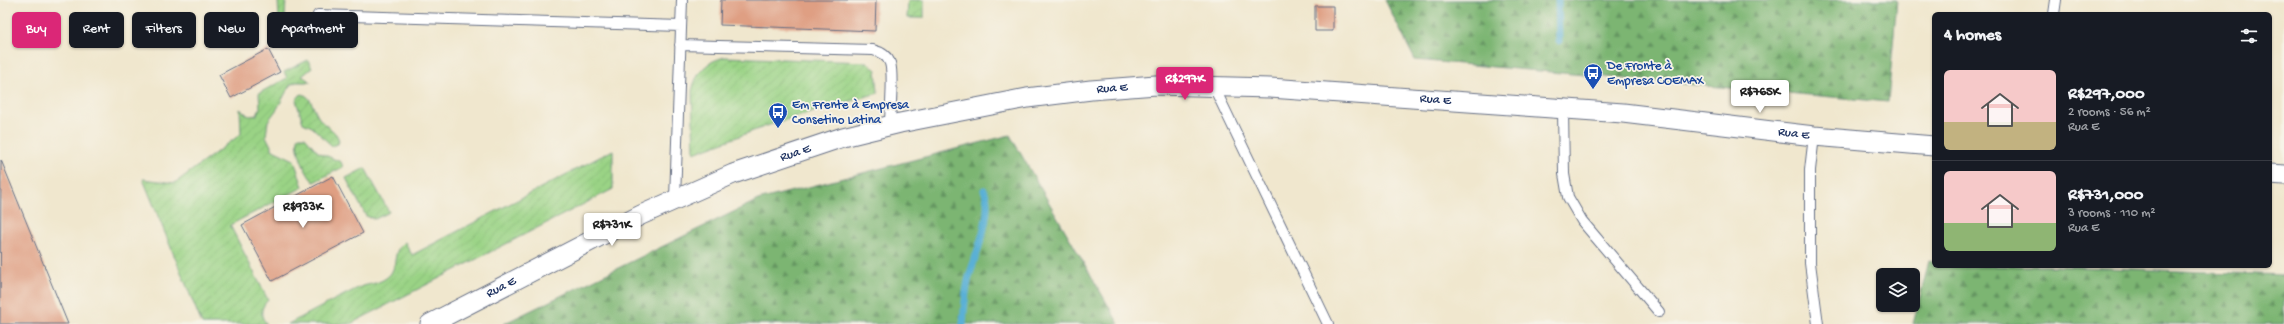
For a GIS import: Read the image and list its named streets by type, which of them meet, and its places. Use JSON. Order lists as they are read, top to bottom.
{
  "streets": {
    "street": ["Rua E"]
  },
  "places": {
    "bus stop": ["De Fronte à Empresa COEMAX", "Em Frente à Empresa Consetino Latina"]
  },
  "page": {
    "chip": [
      "Buy",
      "Rent",
      "Filters",
      "New",
      "Apartment"
    ],
    "heading": "4 homes",
    "list": [
      {
        "name": "R$297,000",
        "note": "2 rooms · 56 m² · Rua E"
      },
      {
        "name": "R$731,000",
        "note": "3 rooms · 110 m² · Rua E"
      }
    ],
    "price": [
      "R$297K",
      "R$765K",
      "R$933K",
      "R$731K"
    ]
  }
}
